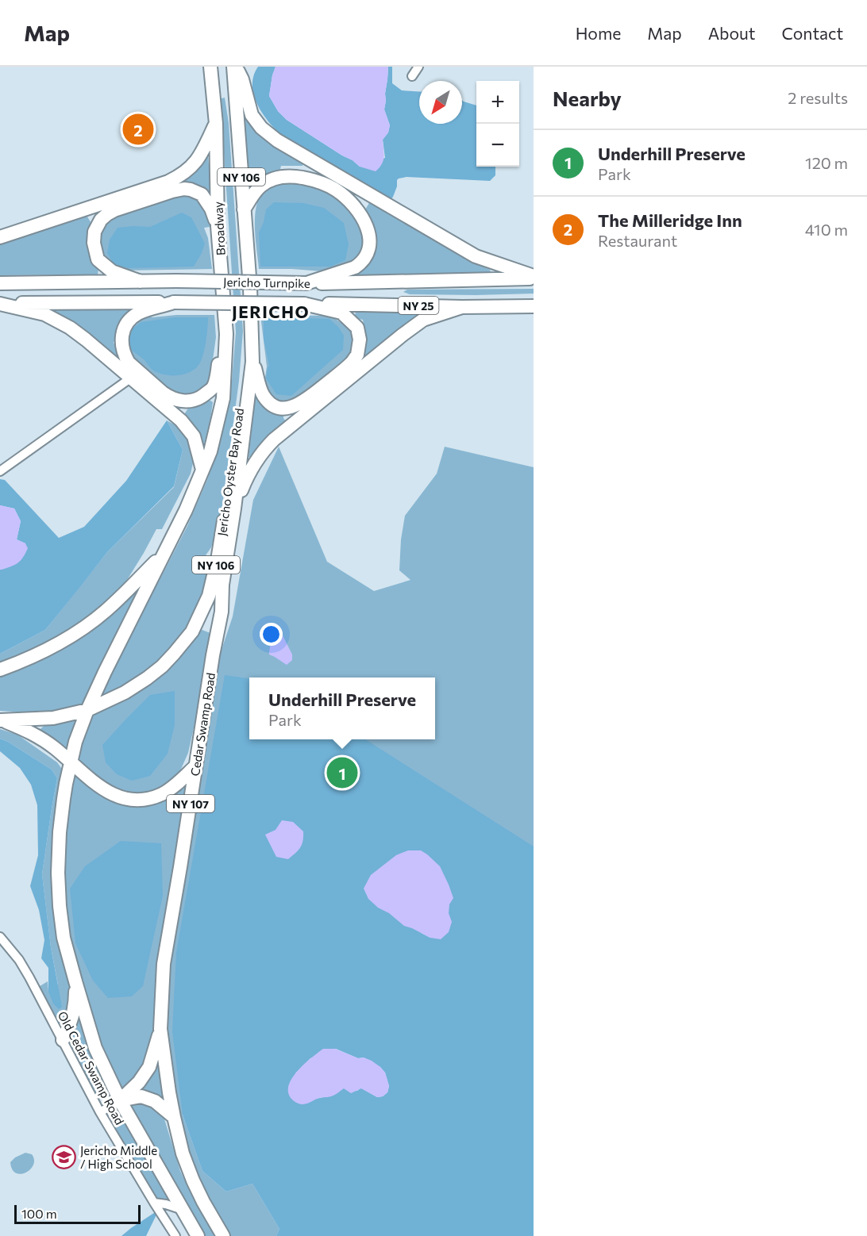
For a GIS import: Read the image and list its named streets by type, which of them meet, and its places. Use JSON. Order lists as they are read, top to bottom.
{
  "streets": {
    "main road": [
      "NY 106",
      "Broadway",
      "Jericho Turnpike",
      "NY 25",
      "Jericho Oyster Bay Road",
      "Cedar Swamp Road",
      "NY 107"
    ],
    "street": ["Old Cedar Swamp Road"]
  },
  "crossings": [
    ["NY 106", "Broadway"],
    ["NY 106", "Jericho Oyster Bay Road"],
    ["NY 106", "Cedar Swamp Road"],
    ["Jericho Oyster Bay Road", "Cedar Swamp Road"]
  ],
  "districts": ["JERICHO"],
  "places": {
    "school or university": ["Jericho Middle / High School"]
  },
  "scale_bar": "100 m",
  "north": "bottom left",
  "page": {
    "header": "Map",
    "nav": [
      "Home",
      "Map",
      "About",
      "Contact"
    ],
    "heading": ["Nearby", "2 results"],
    "map_buttons": ["+", "−"],
    "pins": ["2", "1"],
    "list": [
      {
        "mark": "1",
        "name": "Underhill Preserve",
        "note": "Park",
        "value": "120 m"
      },
      {
        "mark": "2",
        "name": "The Milleridge Inn",
        "note": "Restaurant",
        "value": "410 m"
      }
    ],
    "popup": ["Underhill Preserve", "Park"],
    "scale": "100 m"
  }
}
